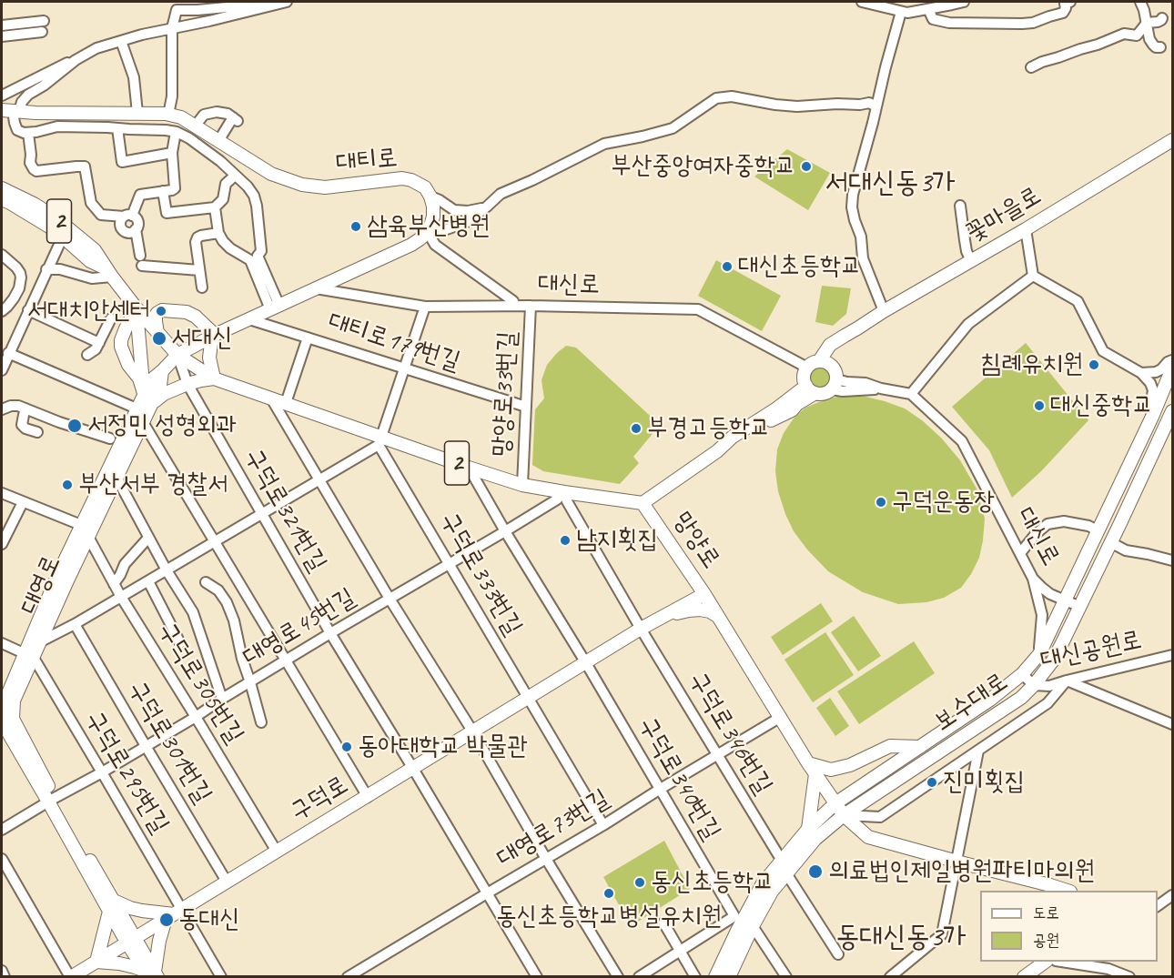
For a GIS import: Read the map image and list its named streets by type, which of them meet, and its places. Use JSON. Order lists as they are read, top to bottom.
{
  "streets": {
    "main road": [
      "대티로",
      "꽃마을로",
      "2",
      "망양로",
      "대영로",
      "보수대로",
      "구덕로"
    ],
    "street": [
      "대신로",
      "대티로179번길",
      "망양로33번길",
      "구덕로321번길",
      "구덕로333번길",
      "대영로45번길",
      "대신공원로",
      "구덕로305번길",
      "구덕로346번길",
      "구덕로301번길",
      "구덕로295번길",
      "구덕로340번길",
      "대영로73번길"
    ]
  },
  "crossings": [
    ["꽃마을로", "대신로"],
    ["2", "구덕로321번길"],
    ["2", "망양로"],
    ["2", "대영로"],
    ["대신로", "망양로33번길"],
    ["대신로", "보수대로"],
    ["대티로179번길", "망양로33번길"],
    ["망양로33번길", "망양로"],
    ["구덕로321번길", "망양로"],
    ["구덕로321번길", "대영로"],
    ["구덕로321번길", "대영로45번길"],
    ["구덕로321번길", "구덕로"],
    ["구덕로321번길", "대영로73번길"],
    ["망양로", "구덕로333번길"],
    ["망양로", "대영로"],
    ["망양로", "대영로45번길"],
    ["망양로", "보수대로"],
    ["망양로", "구덕로346번길"],
    ["망양로", "구덕로340번길"],
    ["망양로", "구덕로"],
    ["망양로", "대영로73번길"],
    ["구덕로333번길", "대영로45번길"],
    ["구덕로333번길", "구덕로"],
    ["구덕로333번길", "대영로73번길"],
    ["대영로", "대영로45번길"],
    ["대영로", "구덕로305번길"],
    ["대영로", "구덕로295번길"],
    ["대영로", "구덕로"],
    ["대영로45번길", "구덕로305번길"],
    ["대영로45번길", "구덕로346번길"],
    ["대영로45번길", "구덕로301번길"],
    ["대영로45번길", "구덕로295번길"],
    ["대영로45번길", "구덕로340번길"],
    ["대신공원로", "보수대로"],
    ["구덕로305번길", "구덕로"],
    ["보수대로", "구덕로346번길"],
    ["보수대로", "구덕로340번길"],
    ["구덕로346번길", "구덕로"],
    ["구덕로346번길", "대영로73번길"],
    ["구덕로301번길", "구덕로"],
    ["구덕로295번길", "구덕로"],
    ["구덕로340번길", "구덕로"],
    ["구덕로340번길", "대영로73번길"]
  ],
  "districts": ["서대신동3가", "동대신동3가"],
  "places": [
    "부산중앙여자중학교",
    "삼육부산병원",
    "대신초등학교",
    "서대치안센터",
    "서대신",
    "침례유치원",
    "대신중학교",
    "서정민 성형외과",
    "부경고등학교",
    "부산서부 경찰서",
    "구덕운동장",
    "남지횟집",
    "동아대학교 박물관",
    "진미횟집",
    "의료법인제일병원파티마의원",
    "동신초등학교",
    "동신초등학교병설유치원",
    "동대신"
  ],
  "legend": ["도로", "공원"]
}
